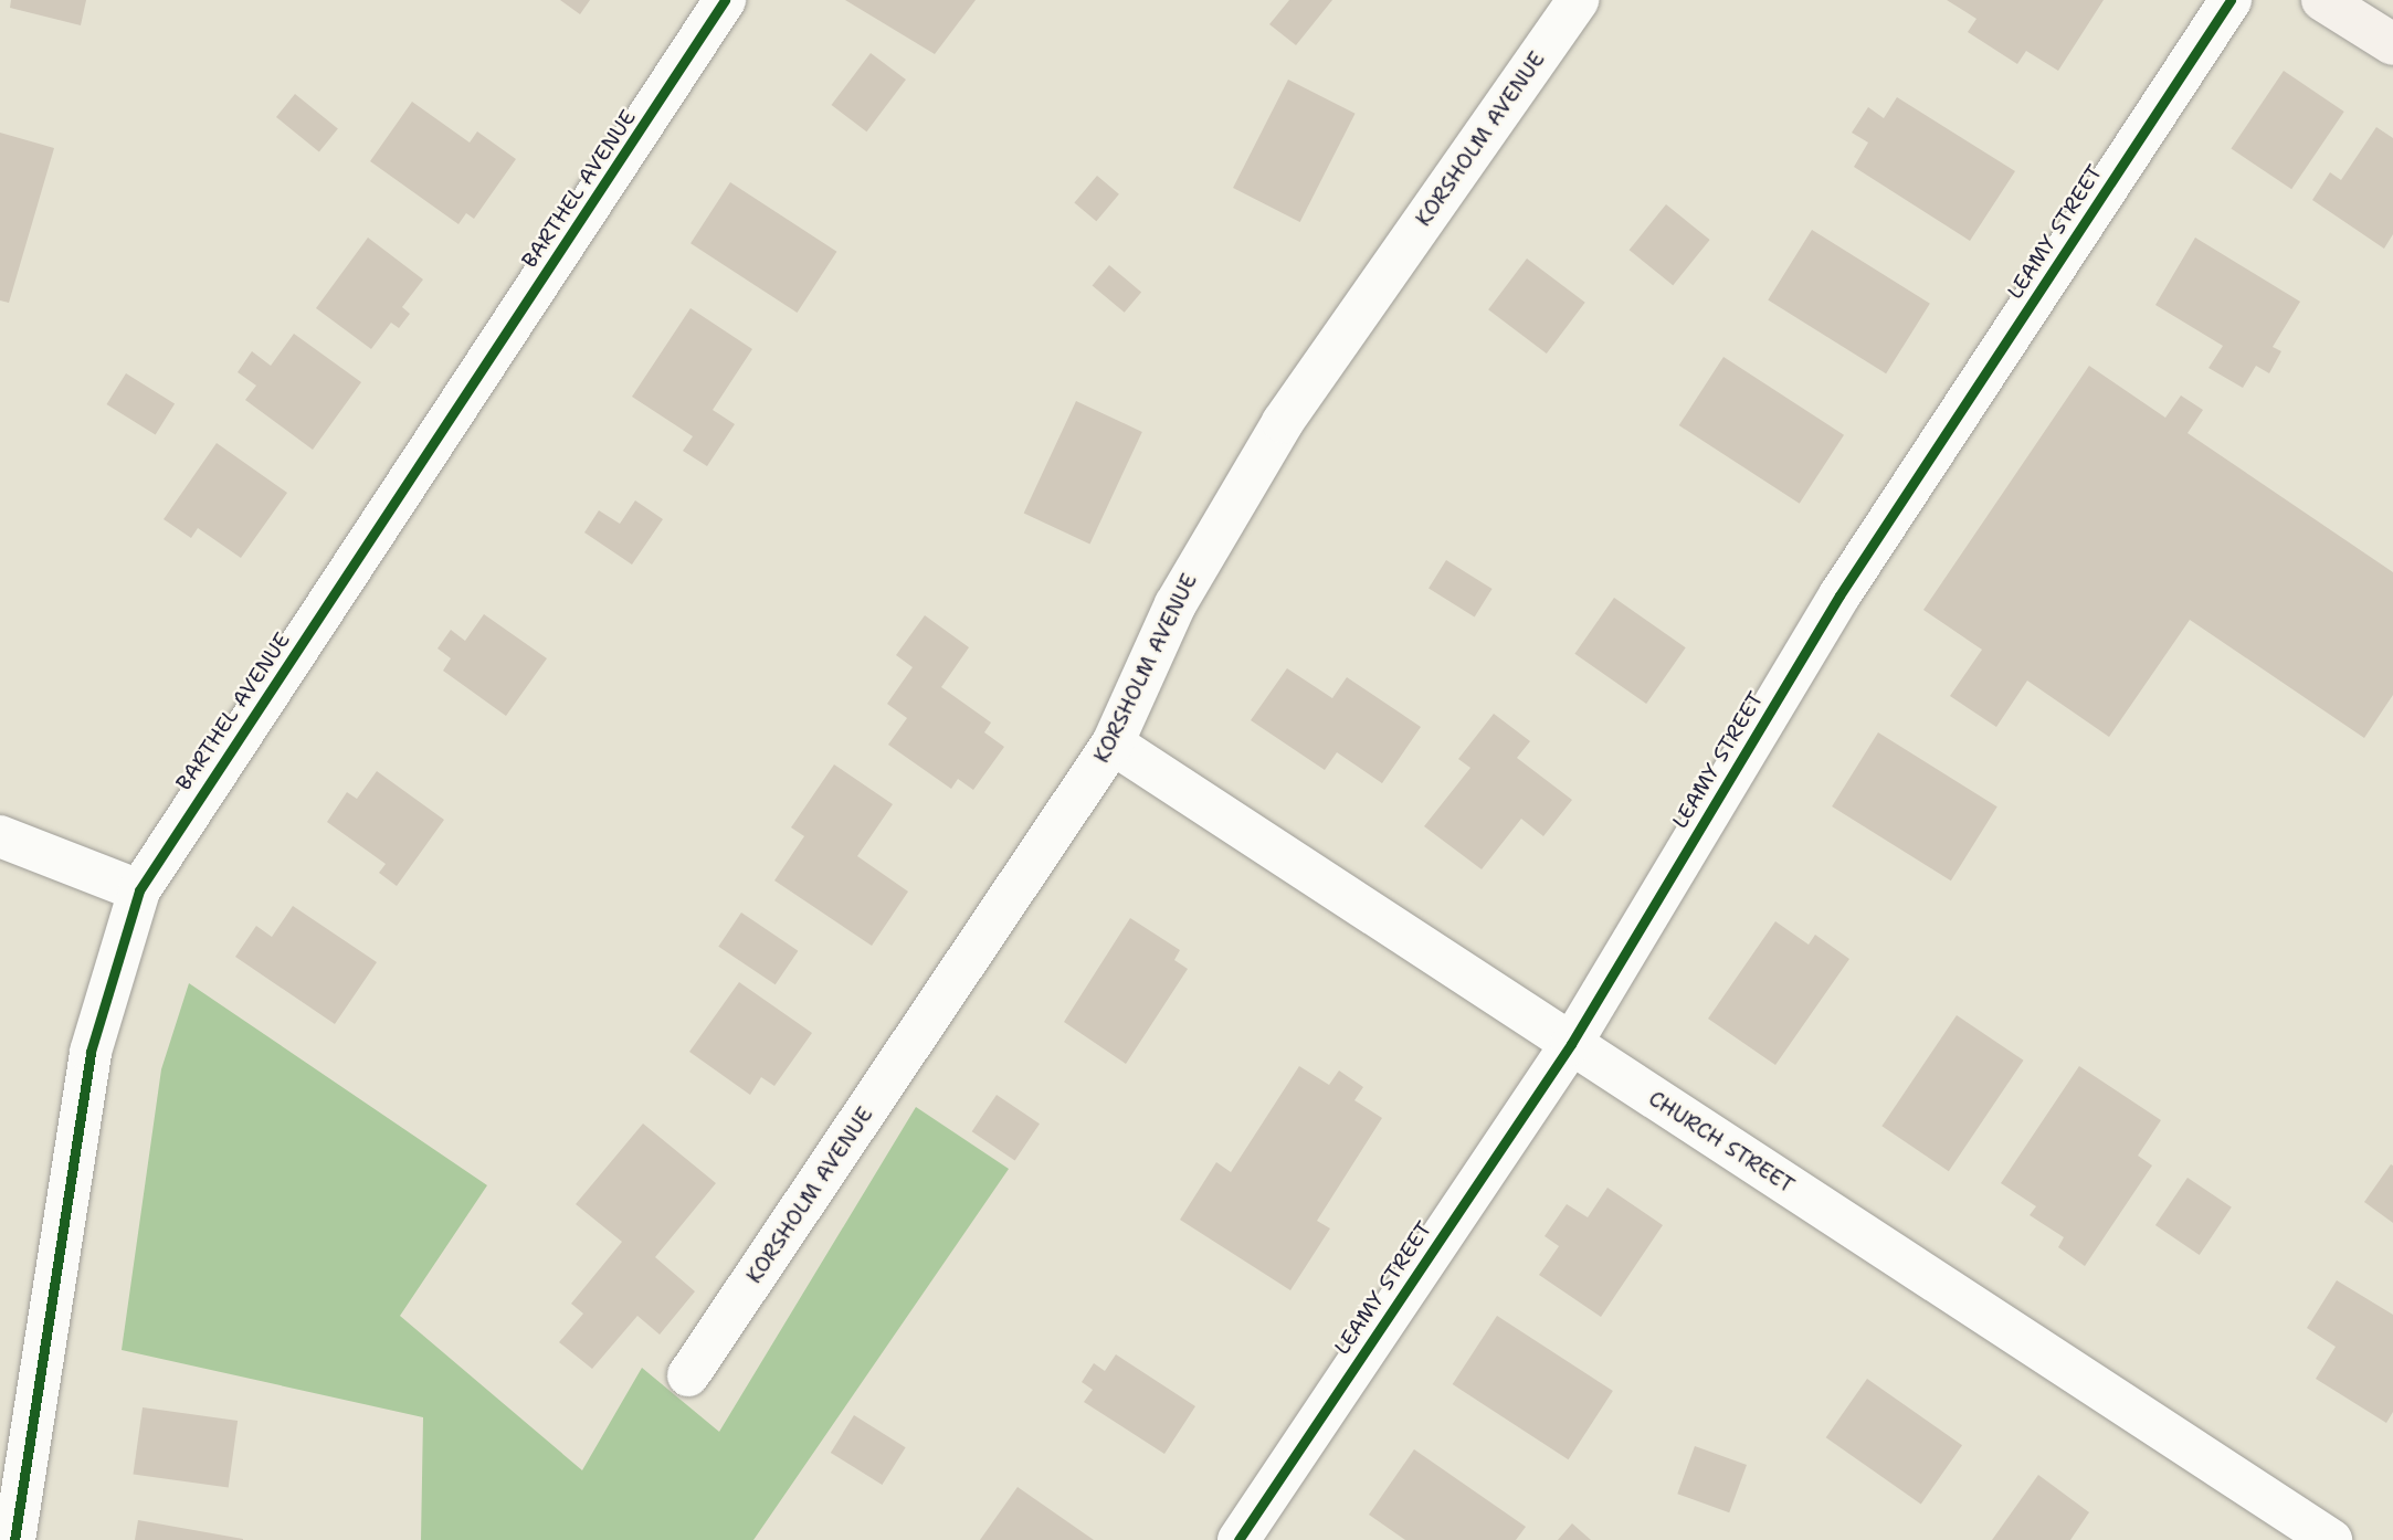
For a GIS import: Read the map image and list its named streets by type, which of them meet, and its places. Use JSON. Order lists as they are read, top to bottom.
{
  "streets": {
    "street": [
      "KORSHOLM AVENUE",
      "BARTHEL AVENUE",
      "LEAMY STREET",
      "CHURCH STREET"
    ]
  },
  "crossings": [
    ["KORSHOLM AVENUE", "CHURCH STREET"],
    ["LEAMY STREET", "CHURCH STREET"]
  ]
}
